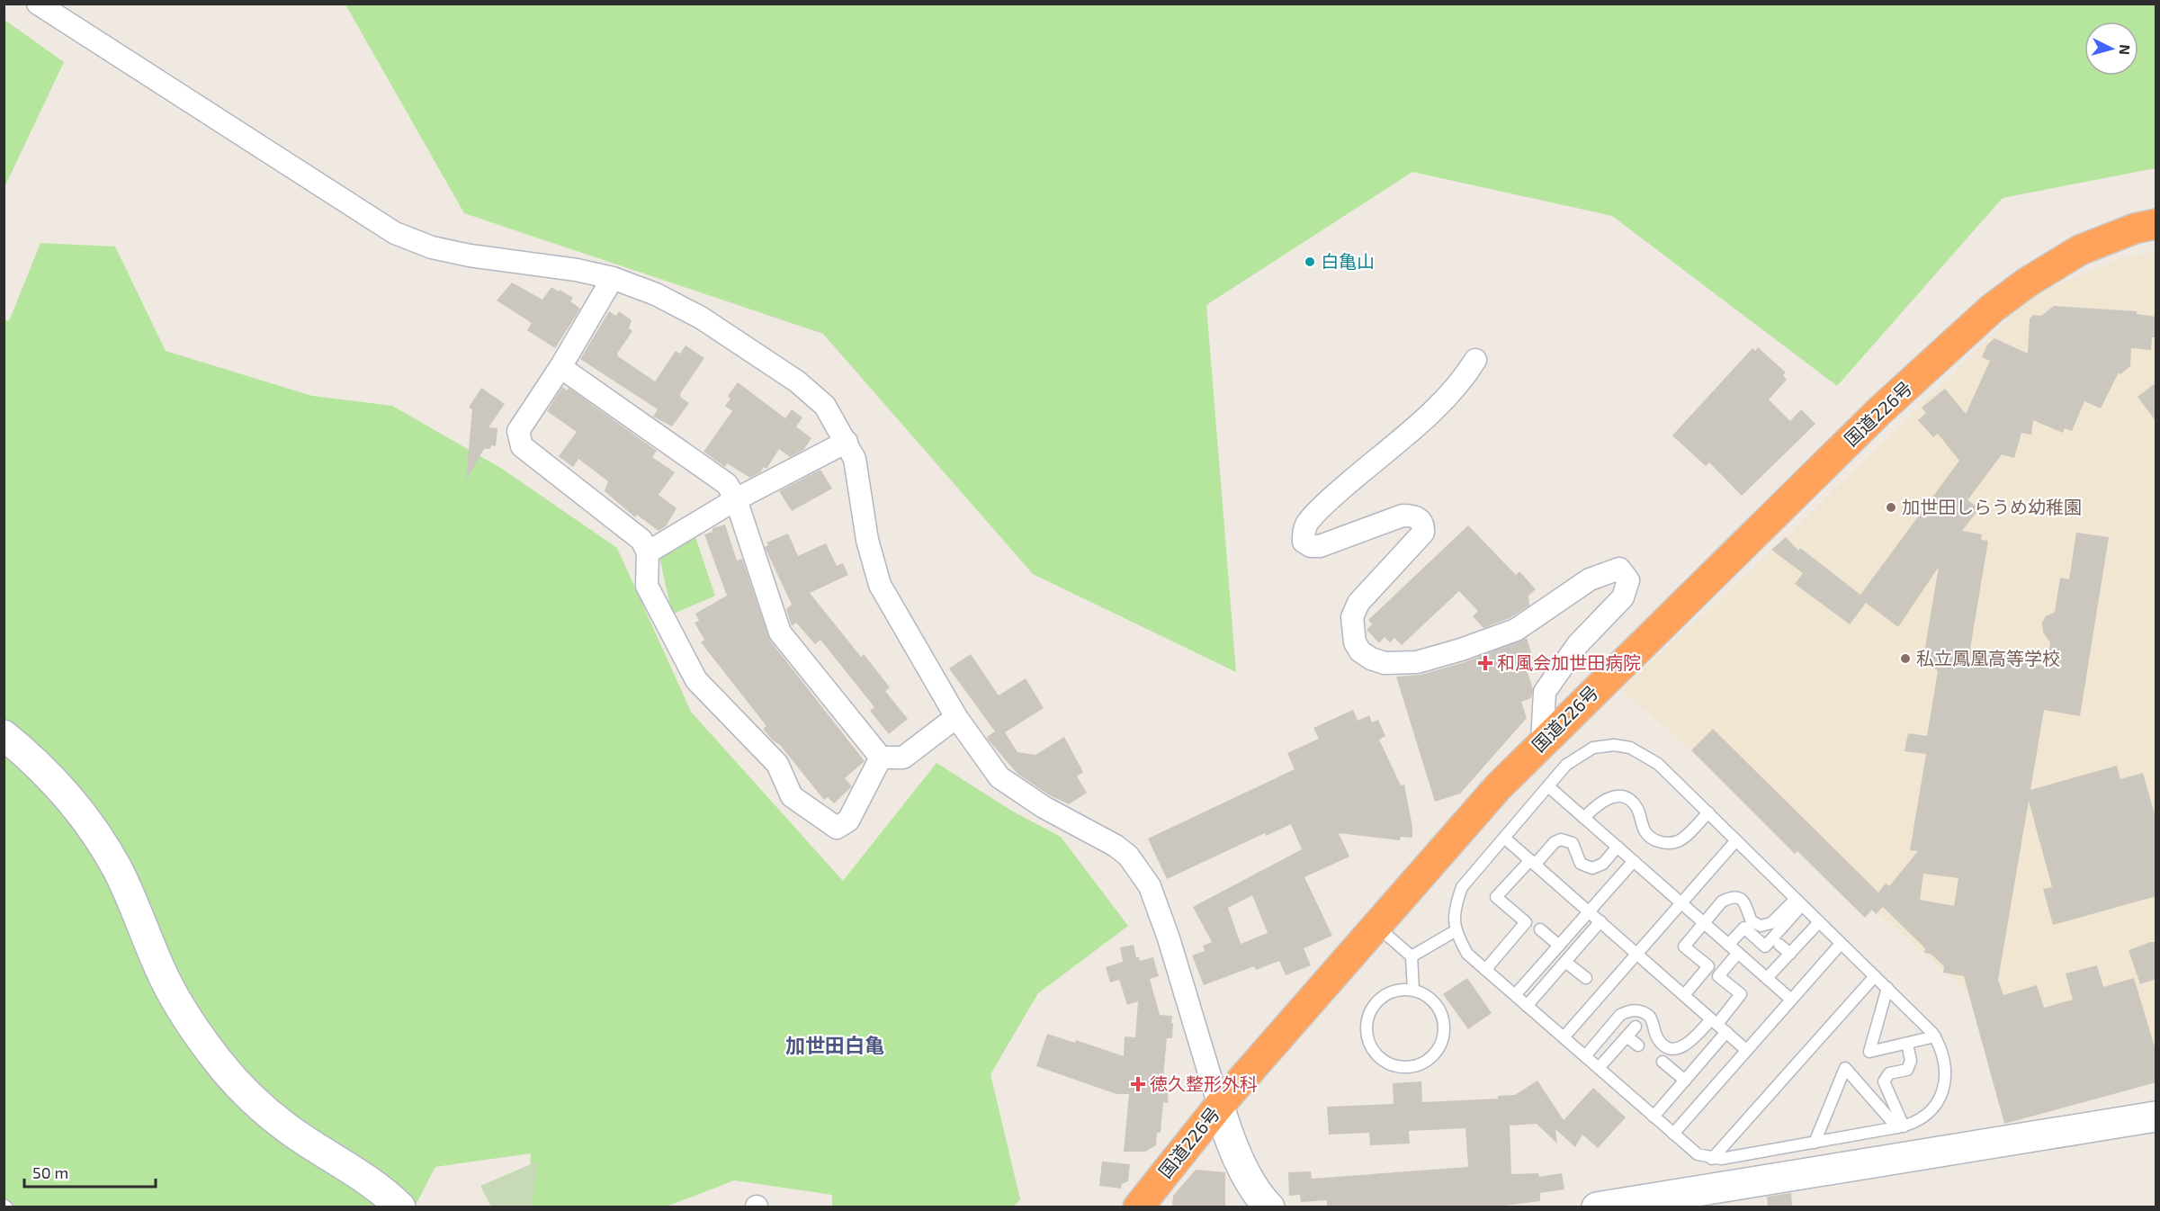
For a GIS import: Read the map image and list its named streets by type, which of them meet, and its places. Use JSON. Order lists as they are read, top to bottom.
{
  "streets": {
    "highway": ["国道226号"]
  },
  "districts": ["加世田白亀"],
  "places": {
    "other": ["白亀山", "加世田しらうめ幼稚園", "私立鳳凰高等学校"],
    "health": ["和風会加世田病院", "徳久整形外科"]
  },
  "scale_bar": "50 m",
  "north": "right"
}
